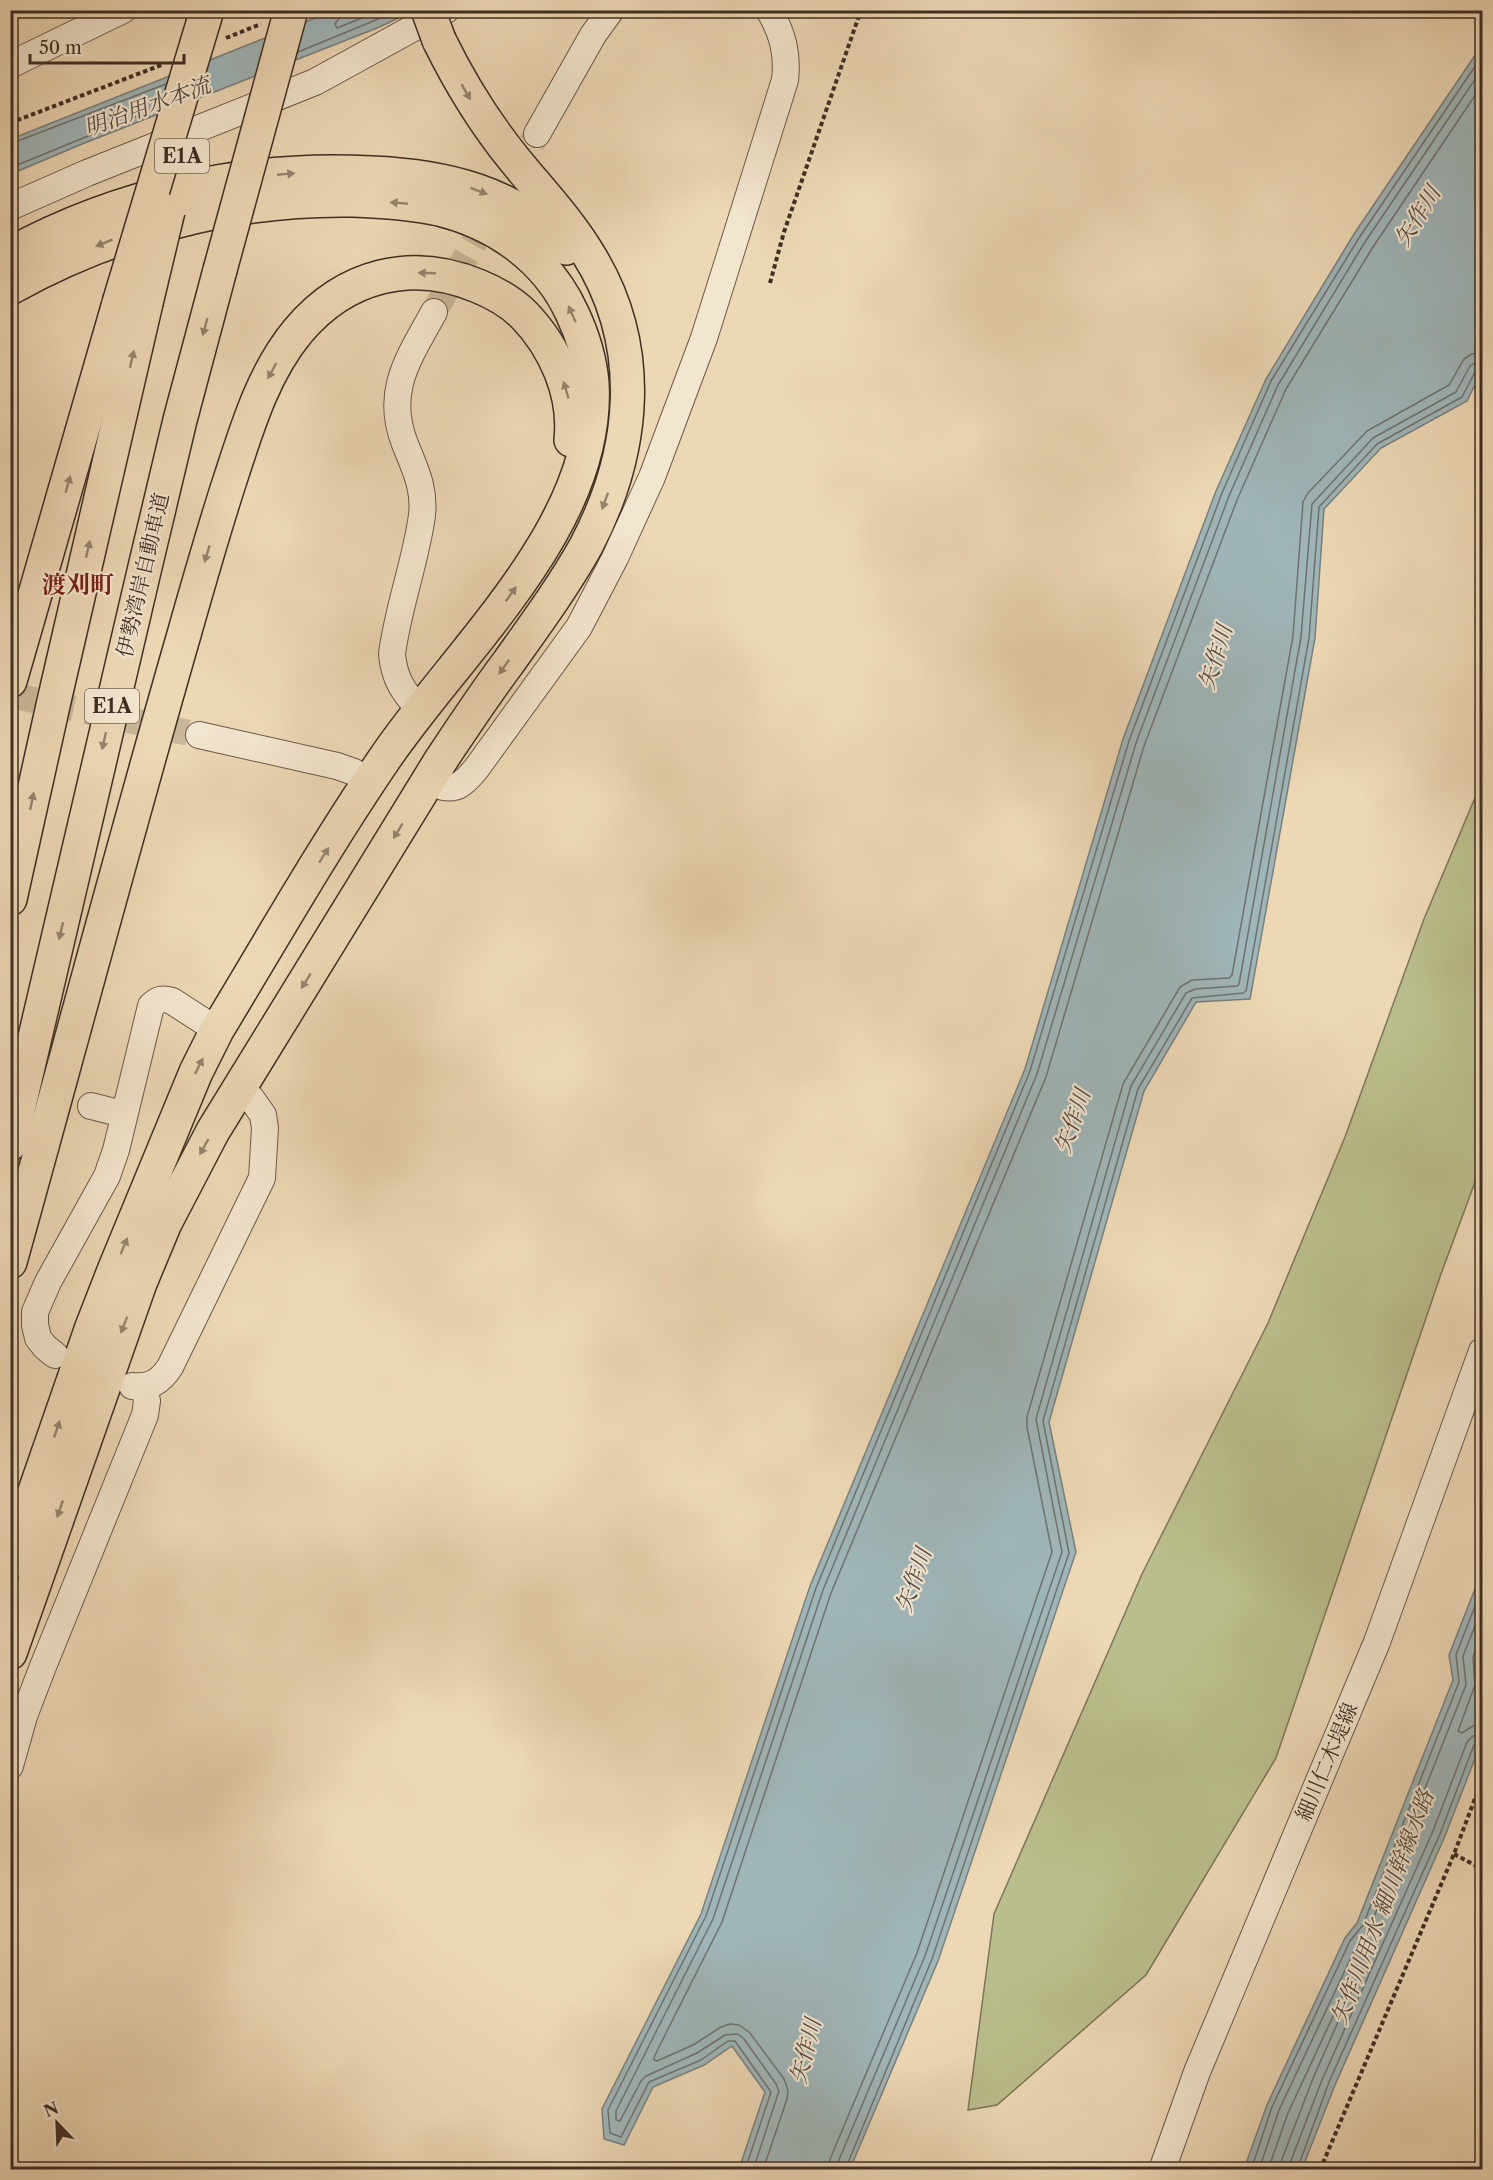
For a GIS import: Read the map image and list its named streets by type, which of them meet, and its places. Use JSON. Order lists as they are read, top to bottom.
{
  "streets": {
    "highway": ["E1A", "伊勢湾岸自動車道"],
    "street": ["細川仁木堤線"]
  },
  "districts": ["渡刈町"],
  "water": ["明治用水本流", "矢作川", "矢作川用水 細川幹線水路"],
  "scale_bar": "50 m",
  "north": "top left"
}
